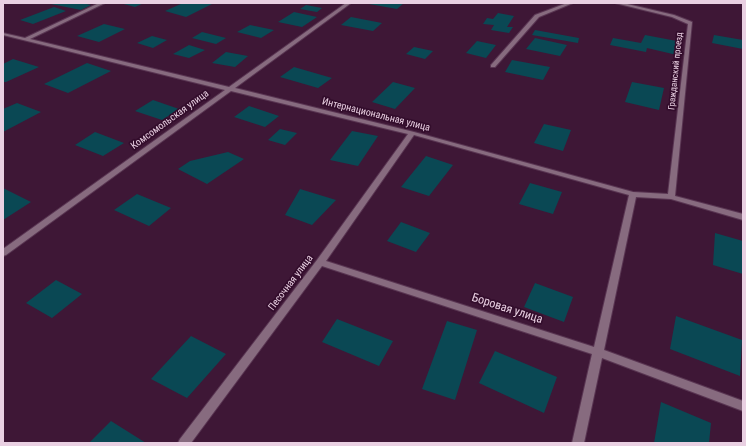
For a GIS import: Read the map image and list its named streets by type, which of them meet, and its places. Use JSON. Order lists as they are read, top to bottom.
{
  "streets": {
    "street": [
      "Гражданский проезд",
      "Интернациональная улица",
      "Комсомольская улица",
      "Песочная улица",
      "Боровая улица"
    ]
  },
  "crossings": [
    ["Гражданский проезд", "Интернациональная улица"],
    ["Интернациональная улица", "Комсомольская улица"],
    ["Интернациональная улица", "Песочная улица"],
    ["Песочная улица", "Боровая улица"]
  ]
}
